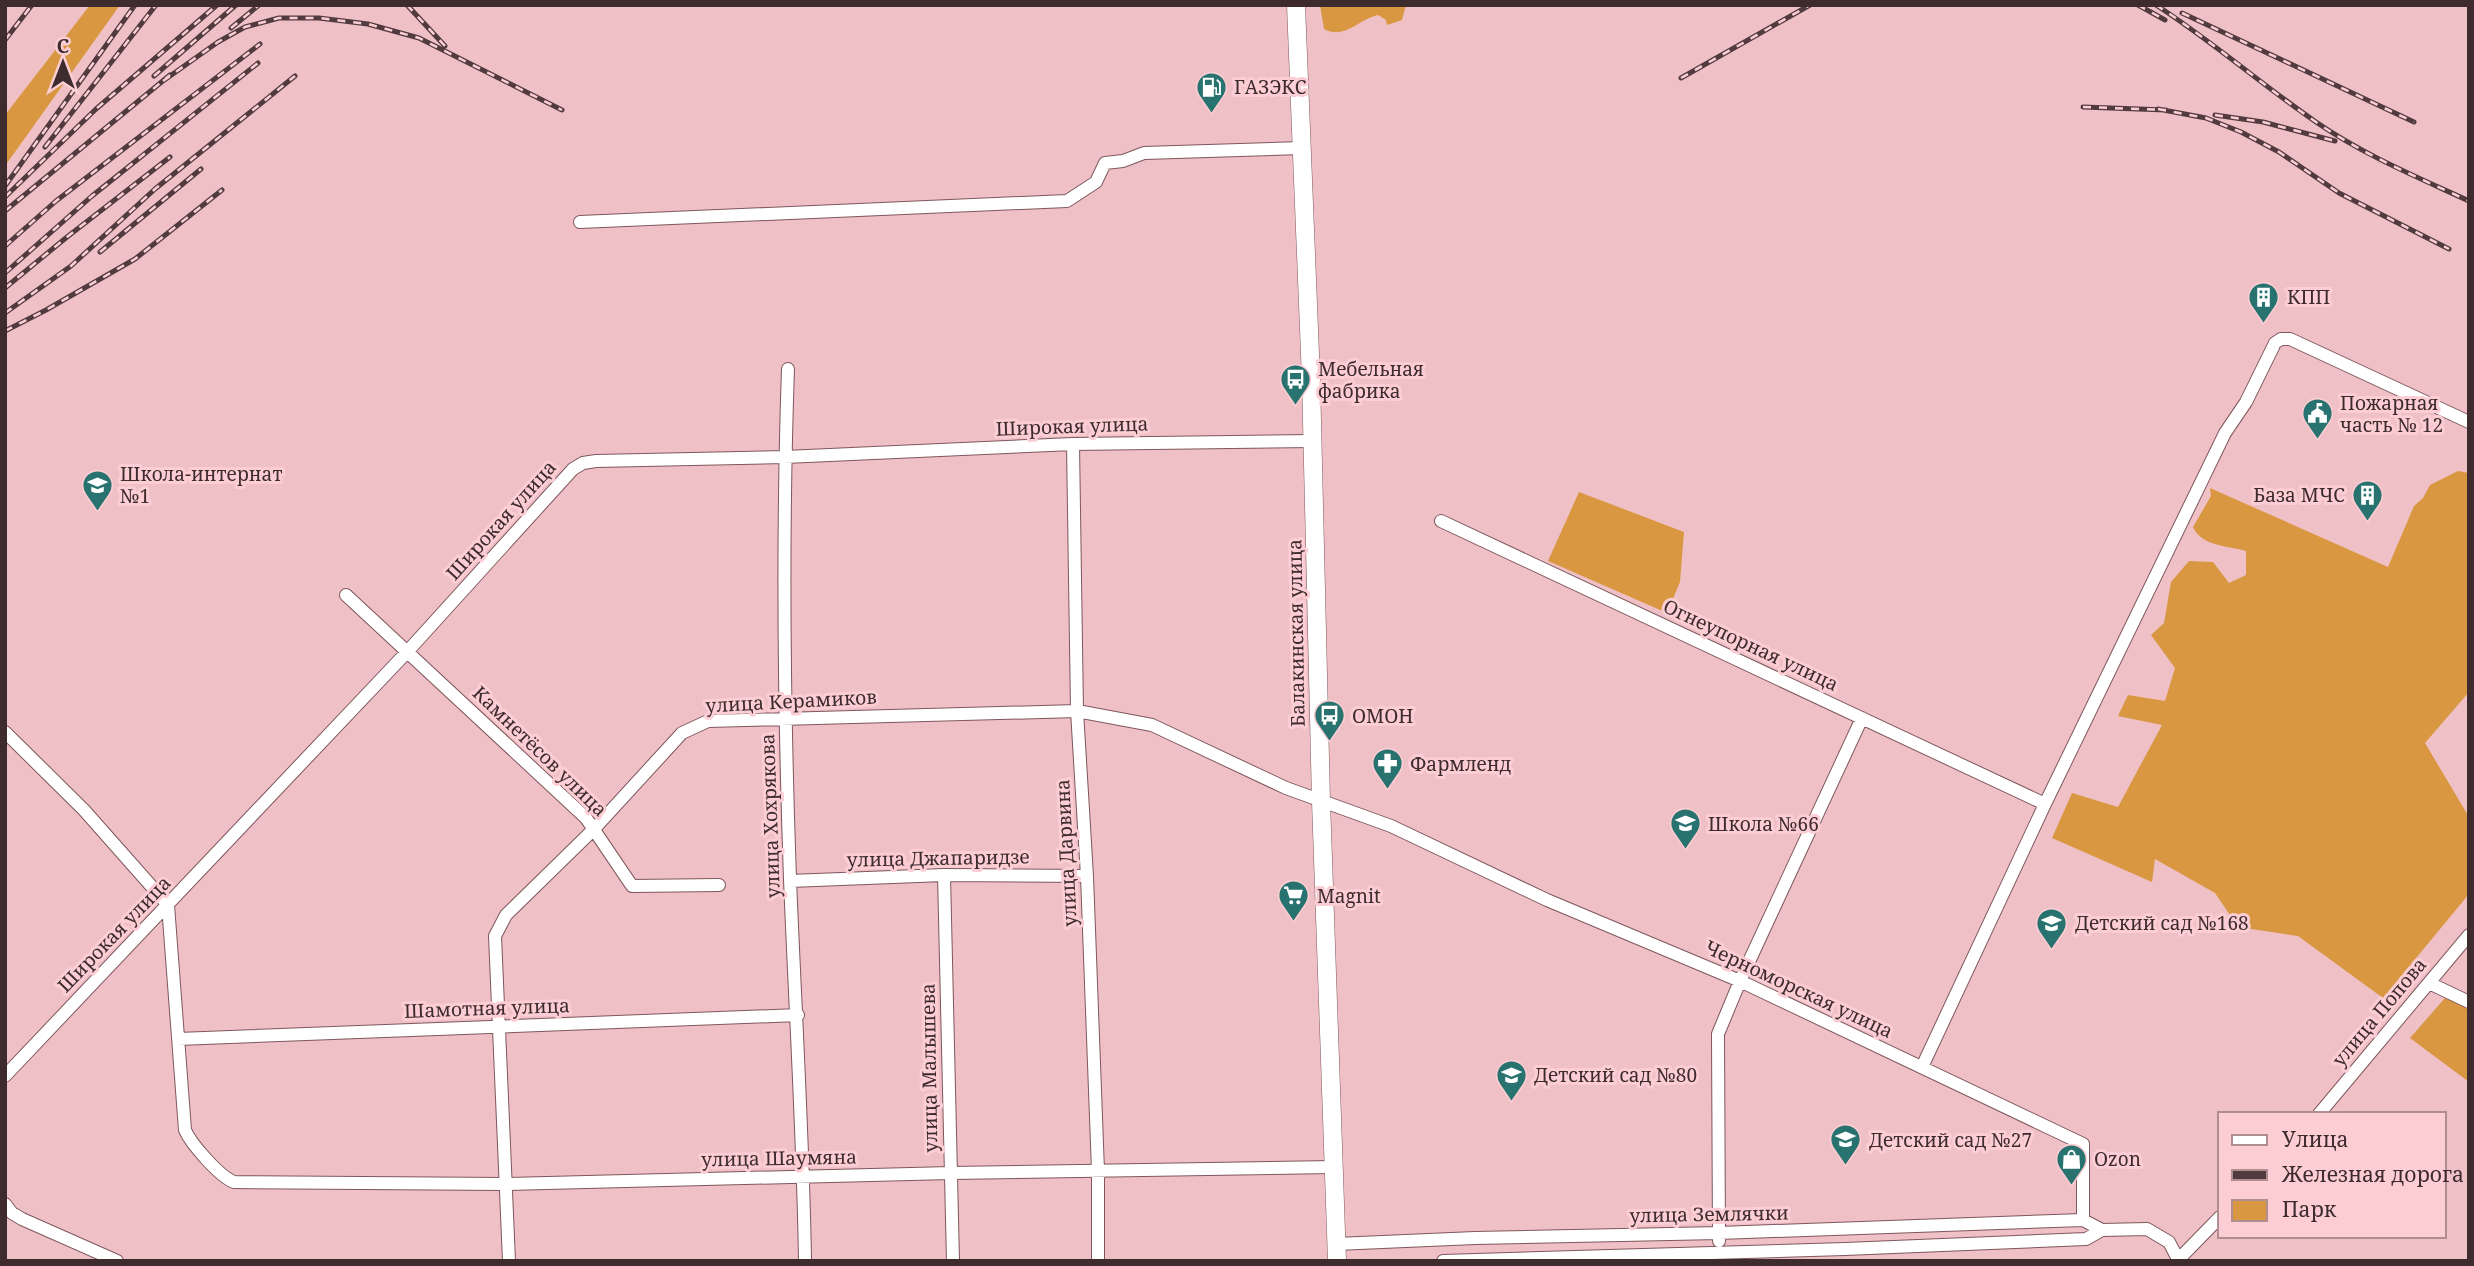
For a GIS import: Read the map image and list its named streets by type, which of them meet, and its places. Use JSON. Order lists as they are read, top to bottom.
{
  "streets": {
    "main road": ["Балакинская улица"],
    "street": [
      "Широкая улица",
      "Огнеупорная улица",
      "улица Керамиков",
      "Камнетёсов улица",
      "улица Хохрякова",
      "улица Дарвина",
      "улица Джапаридзе",
      "Черноморская улица",
      "Шамотная улица",
      "улица Попова",
      "улица Малышева",
      "улица Шаумяна",
      "улица Землячки"
    ]
  },
  "crossings": [
    ["Широкая улица", "Балакинская улица"],
    ["Широкая улица", "Камнетёсов улица"],
    ["Широкая улица", "улица Хохрякова"],
    ["Широкая улица", "улица Дарвина"],
    ["Балакинская улица", "улица Керамиков"],
    ["Балакинская улица", "Черноморская улица"],
    ["Балакинская улица", "улица Шаумяна"],
    ["Балакинская улица", "улица Землячки"],
    ["улица Керамиков", "Камнетёсов улица"],
    ["улица Керамиков", "улица Хохрякова"],
    ["улица Керамиков", "улица Дарвина"],
    ["улица Керамиков", "Черноморская улица"],
    ["улица Керамиков", "Шамотная улица"],
    ["улица Керамиков", "улица Шаумяна"],
    ["улица Хохрякова", "улица Джапаридзе"],
    ["улица Хохрякова", "Шамотная улица"],
    ["улица Хохрякова", "улица Шаумяна"],
    ["улица Дарвина", "улица Джапаридзе"],
    ["улица Дарвина", "улица Шаумяна"],
    ["улица Джапаридзе", "улица Малышева"],
    ["Черноморская улица", "улица Землячки"],
    ["Шамотная улица", "улица Шаумяна"],
    ["улица Малышева", "улица Шаумяна"]
  ],
  "places": {
    "fuel station": ["ГАЗЭКС"],
    "building": ["КПП", "База МЧС"],
    "bus stop": ["Мебельная фабрика", "ОМОН"],
    "public building": ["Пожарная часть № 12"],
    "school or university": [
      "Школа-интернат №1",
      "Школа №66",
      "Детский сад №168",
      "Детский сад №80",
      "Детский сад №27"
    ],
    "pharmacy": ["Фармленд"],
    "supermarket": ["Magnit"],
    "shop": ["Ozon"]
  },
  "legend": ["Улица", "Железная дорога", "Парк"],
  "north": "top"
}
